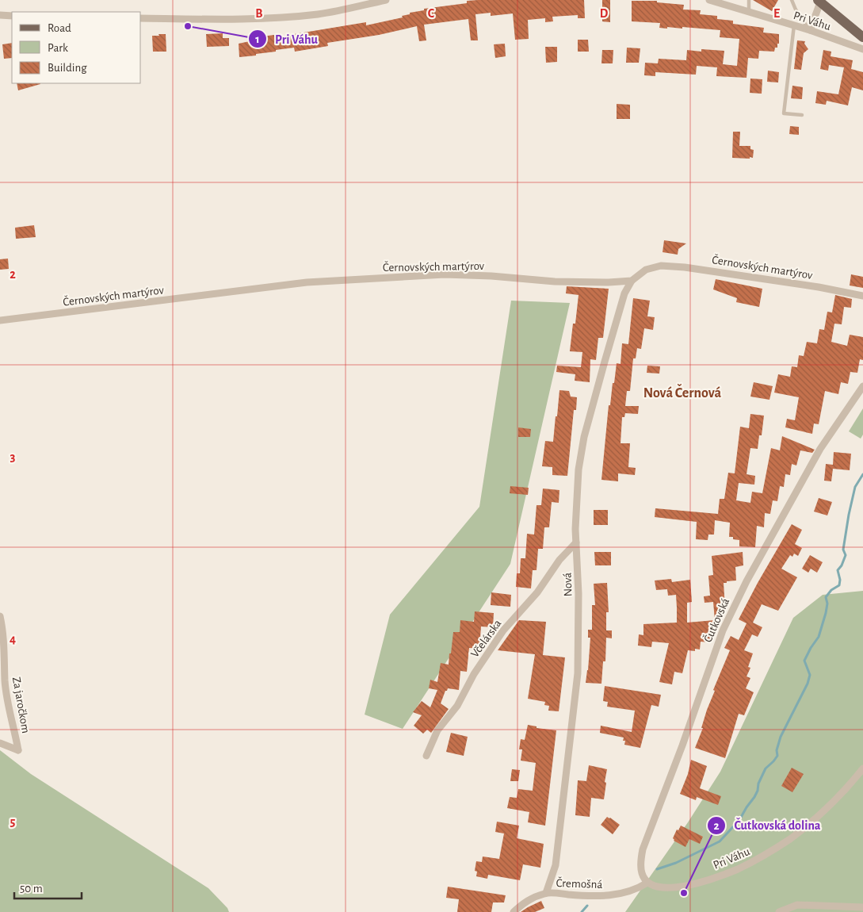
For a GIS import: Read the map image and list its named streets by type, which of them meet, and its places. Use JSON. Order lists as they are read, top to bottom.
{
  "streets": {
    "street": [
      "Pri Váhu",
      "Černovských martýrov",
      "Nová",
      "Čutkovská",
      "Včelárska",
      "Za jaročkom",
      "Čremošná"
    ]
  },
  "crossings": [
    ["Pri Váhu", "Čutkovská"],
    ["Pri Váhu", "Čremošná"],
    ["Černovských martýrov", "Nová"],
    ["Nová", "Včelárska"],
    ["Nová", "Čremošná"],
    ["Čutkovská", "Čremošná"]
  ],
  "districts": ["Nová Černová"],
  "places": ["Pri Váhu", "Čutkovská dolina"],
  "legend": ["Road", "Park", "Building"],
  "scale_bar": "50 m",
  "grid": {
    "columns": [
      "B",
      "C",
      "D",
      "E"
    ],
    "rows": [
      "2",
      "3",
      "4",
      "5"
    ]
  }
}
